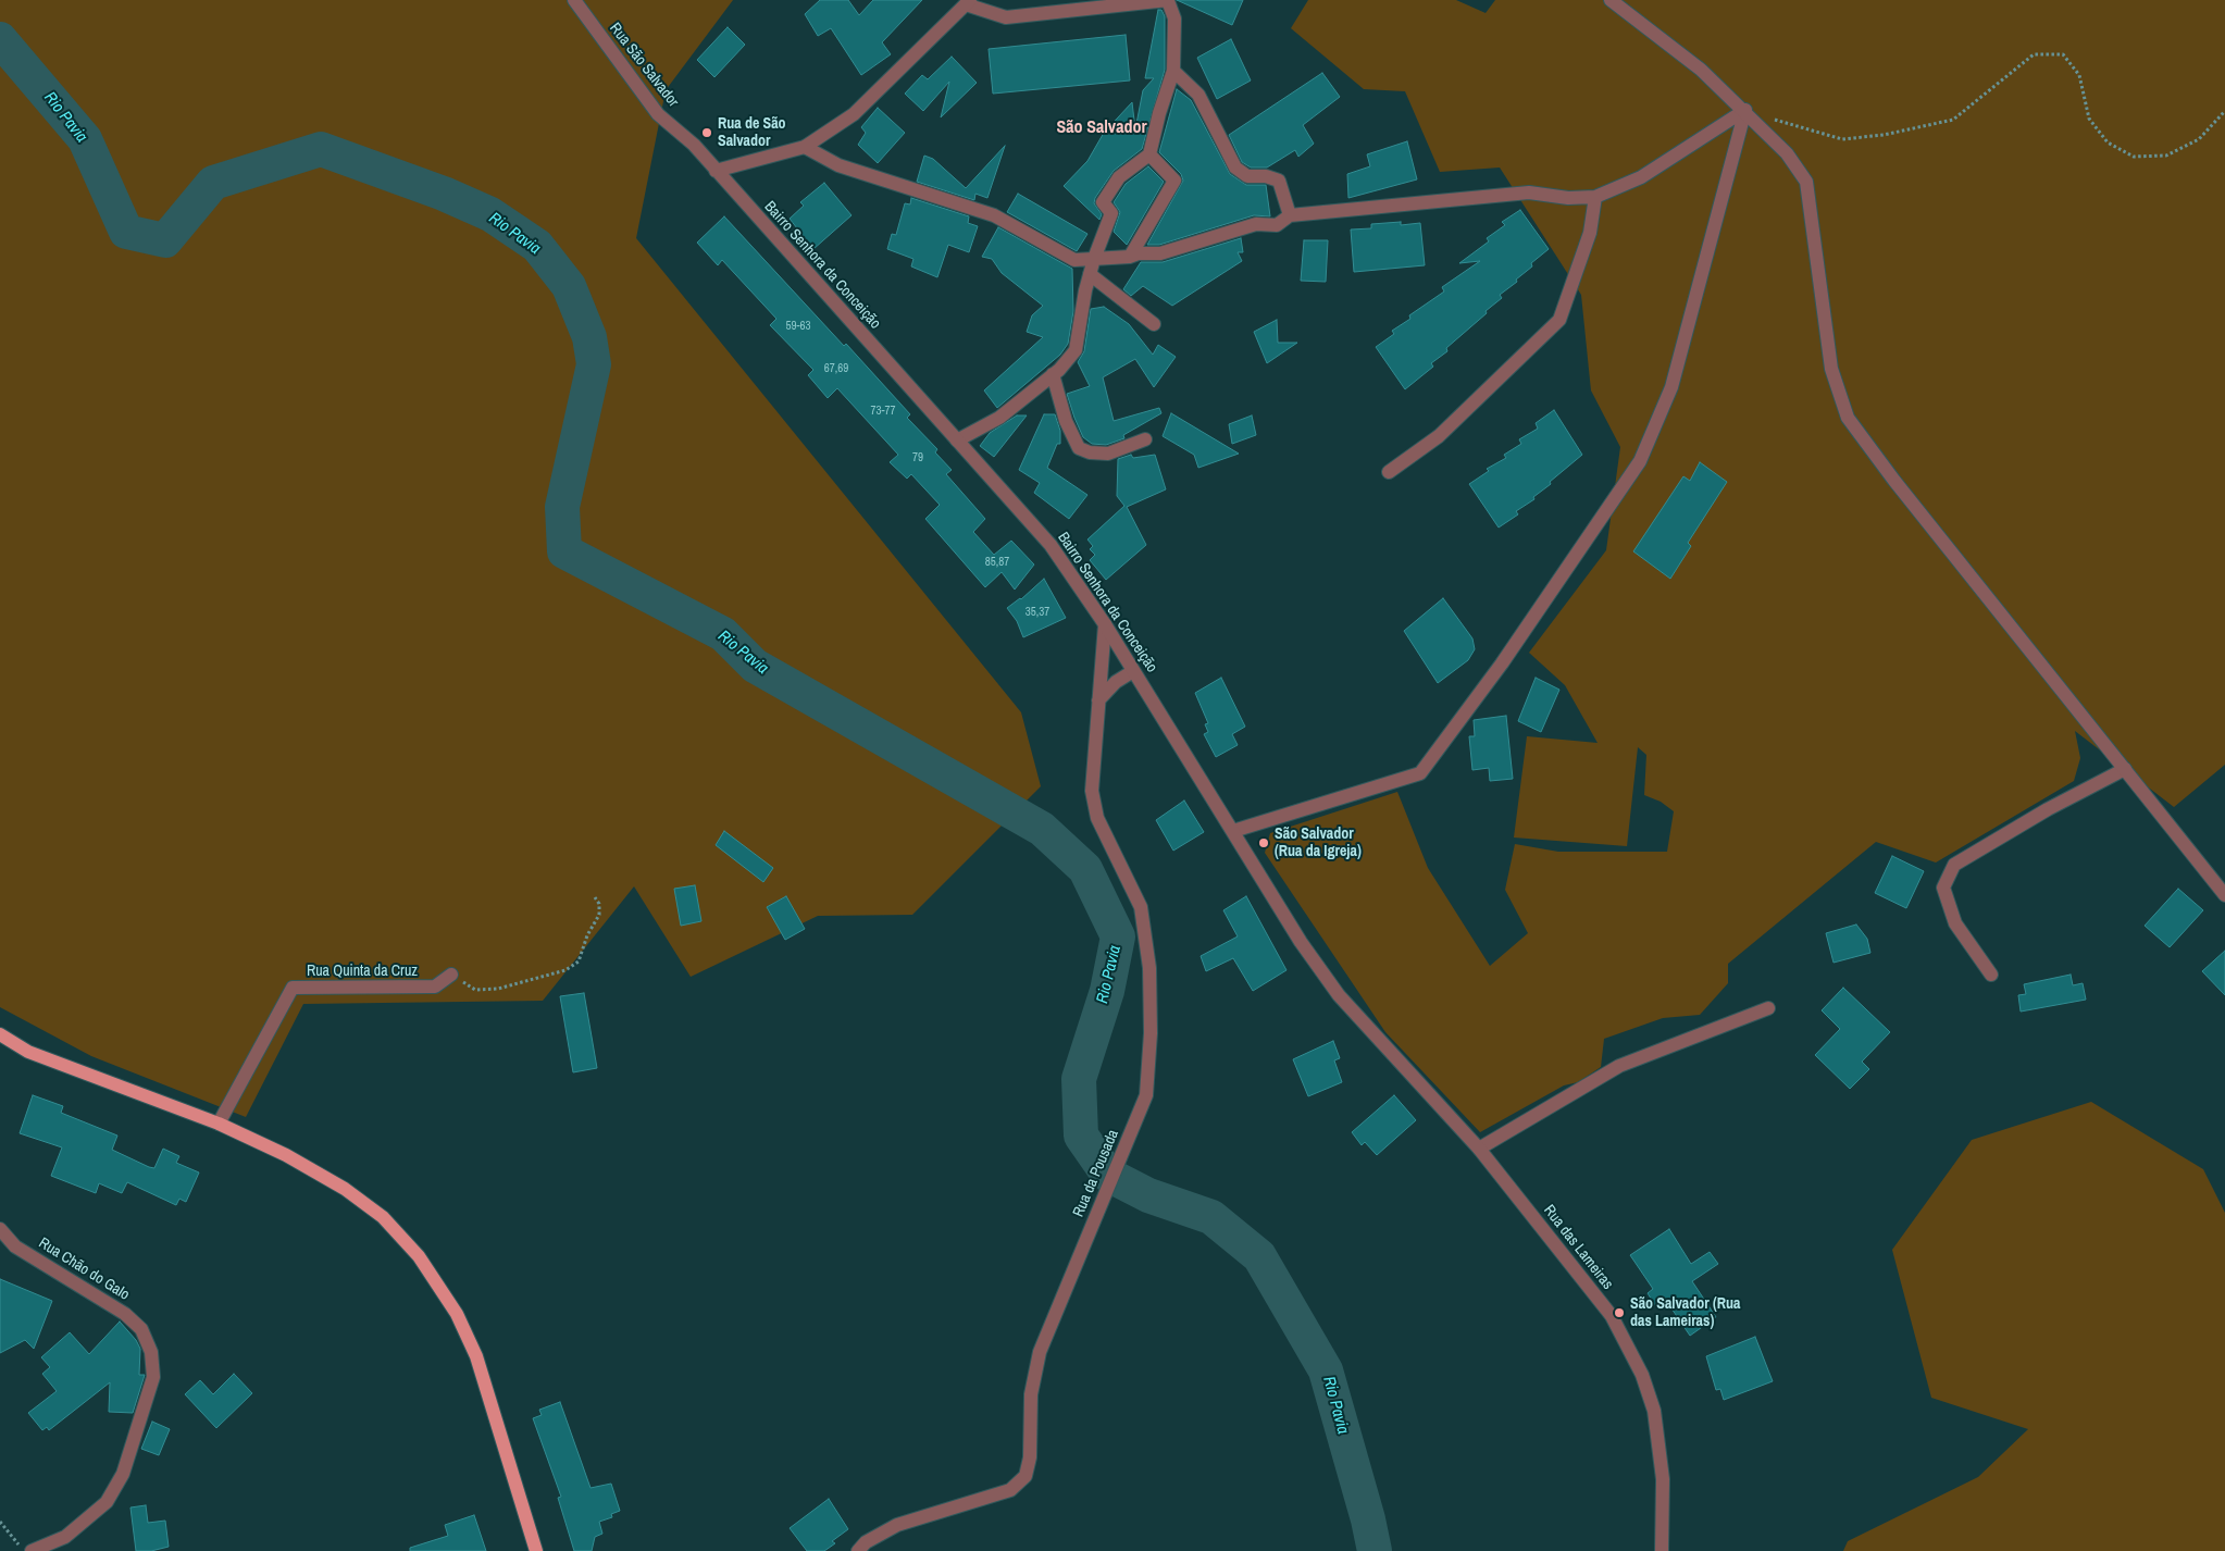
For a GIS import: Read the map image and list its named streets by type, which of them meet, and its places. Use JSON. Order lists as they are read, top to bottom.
{
  "streets": {
    "street": [
      "Rua São Salvador",
      "Bairro Senhora da Conceição",
      "Rua Quinta da Cruz",
      "Rua da Pousada",
      "Rua das Lameiras",
      "Rua Chão do Galo"
    ]
  },
  "crossings": [
    ["Rua São Salvador", "Bairro Senhora da Conceição"],
    ["Bairro Senhora da Conceição", "Rua da Pousada"],
    ["Bairro Senhora da Conceição", "Rua das Lameiras"]
  ],
  "districts": ["São Salvador"],
  "water": ["Rio Pavia"],
  "places": ["Rua de São Salvador", "São Salvador (Rua da Igreja)", "São Salvador (Rua das Lameiras)"],
  "house_numbers": [
    "59-63",
    "67,69",
    "73-77",
    "79",
    "85,87",
    "35,37"
  ]
}
